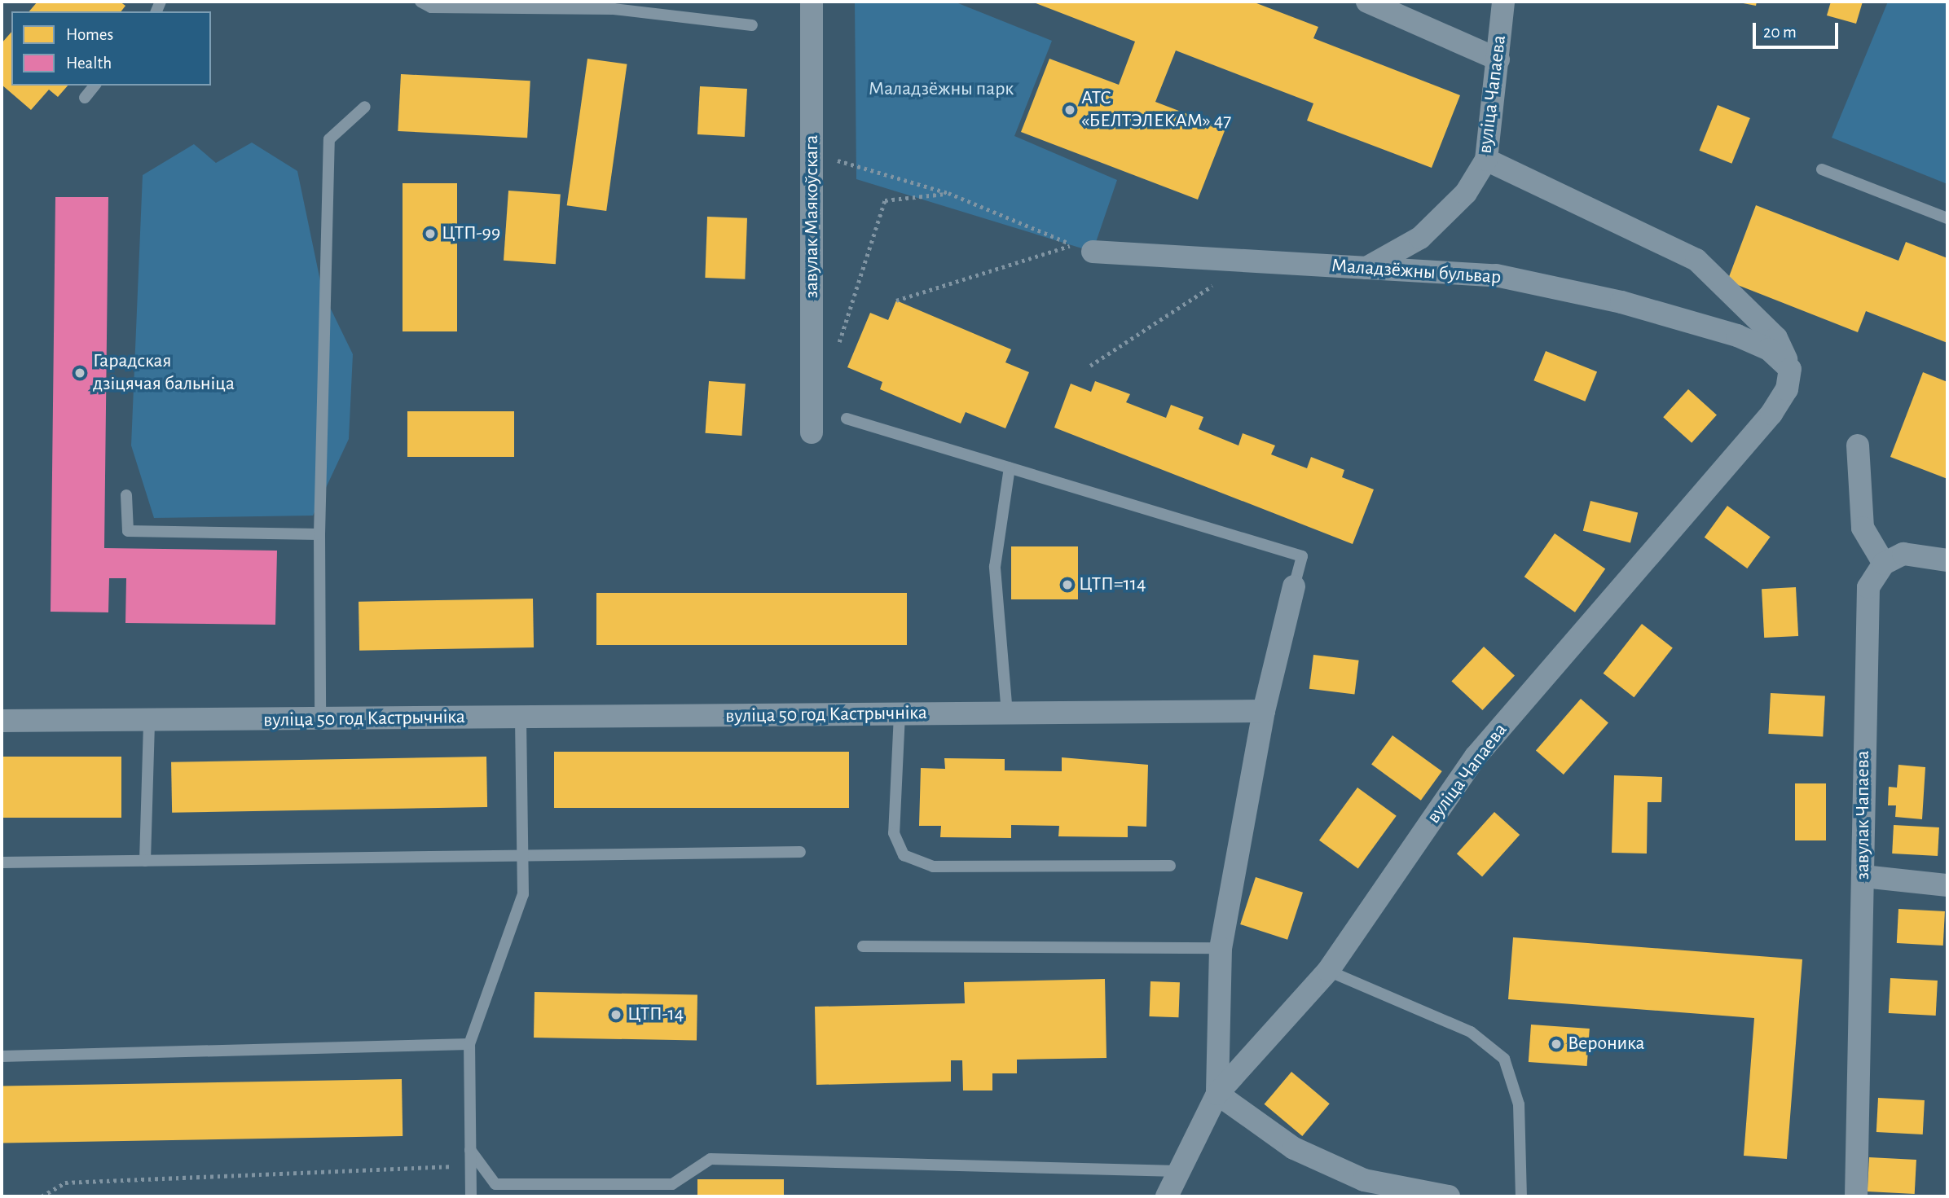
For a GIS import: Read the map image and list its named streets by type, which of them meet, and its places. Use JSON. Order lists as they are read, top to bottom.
{
  "streets": {
    "street": [
      "вуліца Чапаева",
      "завулак Маякоўскага",
      "Маладзёжны бульвар",
      "вуліца 50 год Кастрычніка",
      "завулак Чапаева"
    ]
  },
  "crossings": [
    ["вуліца Чапаева", "Маладзёжны бульвар"]
  ],
  "parks": ["Маладзёжны парк"],
  "places": [
    "АТС «БЕЛТЭЛЕКАМ» 47",
    "ЦТП-99",
    "Гарадская дзіцячая бальніца",
    "ЦТП=114",
    "ЦТП-14",
    "Вероника"
  ],
  "legend": ["Homes", "Health"],
  "scale_bar": "20 m"
}
